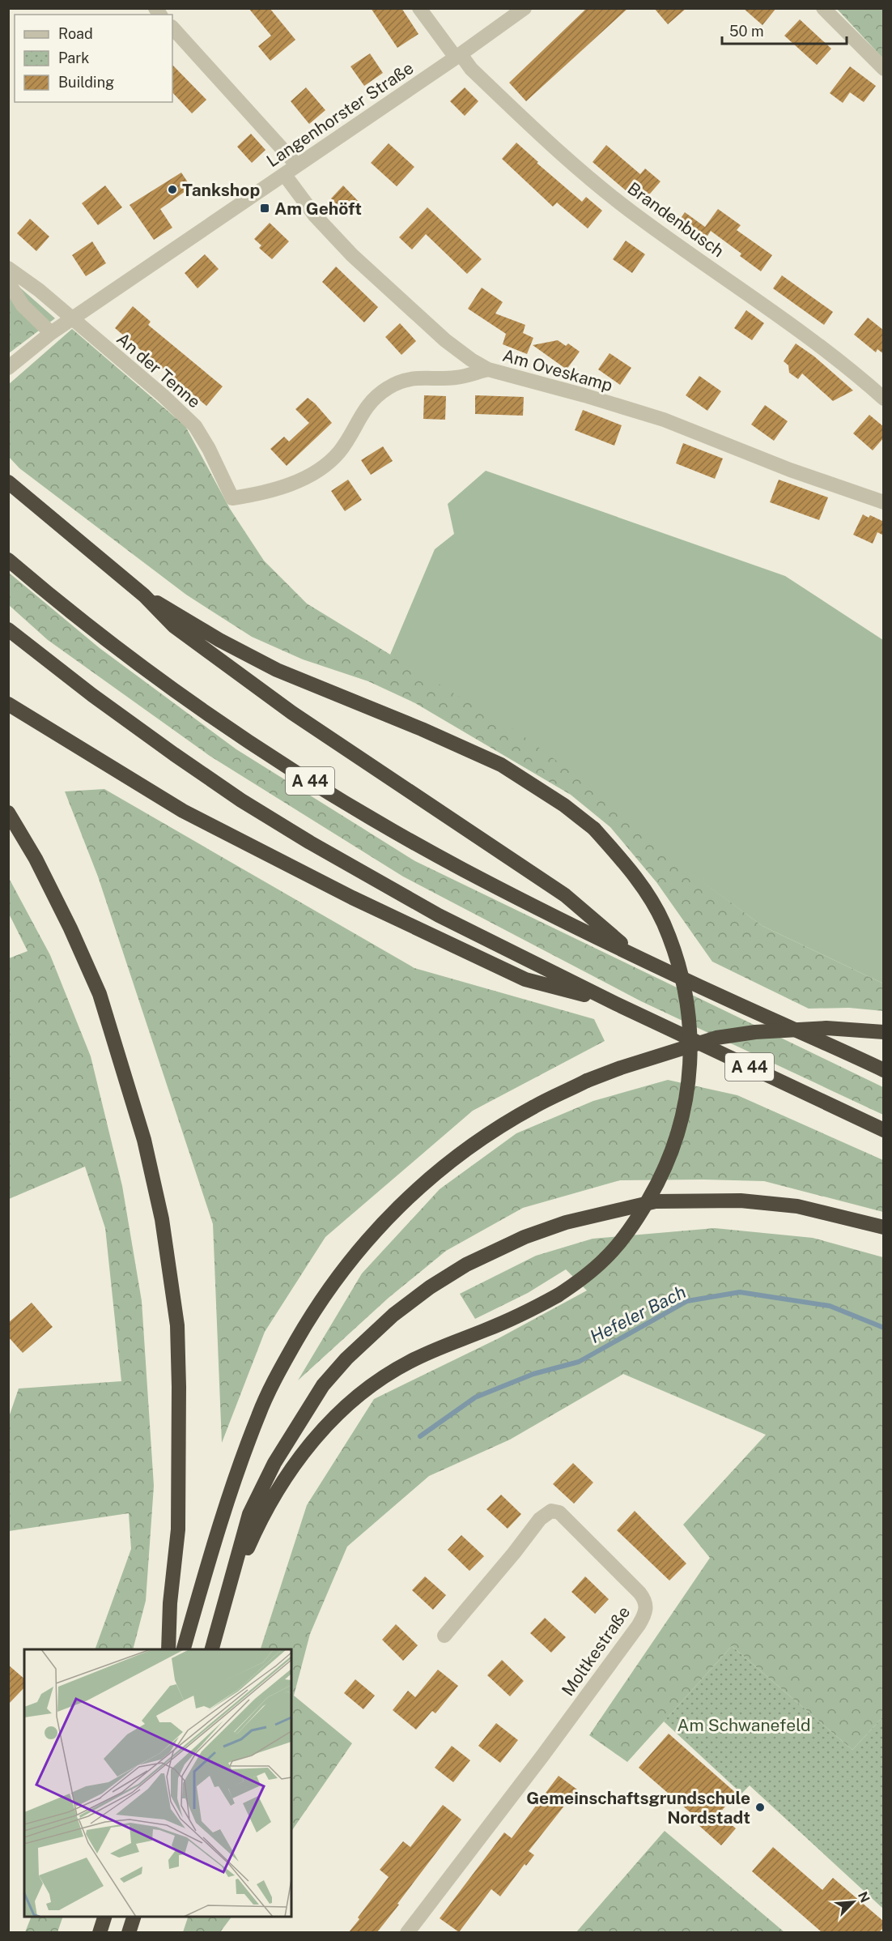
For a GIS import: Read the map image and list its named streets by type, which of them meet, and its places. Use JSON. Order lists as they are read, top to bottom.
{
  "streets": {
    "highway": ["A 44"],
    "street": [
      "Langenhorster Straße",
      "Brandenbusch",
      "An der Tenne",
      "Am Oveskamp",
      "Moltkestraße"
    ]
  },
  "crossings": [
    ["Langenhorster Straße", "Brandenbusch"],
    ["Langenhorster Straße", "An der Tenne"],
    ["Langenhorster Straße", "Am Oveskamp"],
    ["An der Tenne", "Am Oveskamp"]
  ],
  "water": ["Hefeler Bach"],
  "parks": ["Am Schwanefeld"],
  "places": {
    "other": ["Tankshop", "Gemeinschaftsgrundschule Nordstadt"],
    "transit": ["Am Gehöft"]
  },
  "legend": ["Road", "Park", "Building"],
  "scale_bar": "50 m",
  "north": "top right"
}
